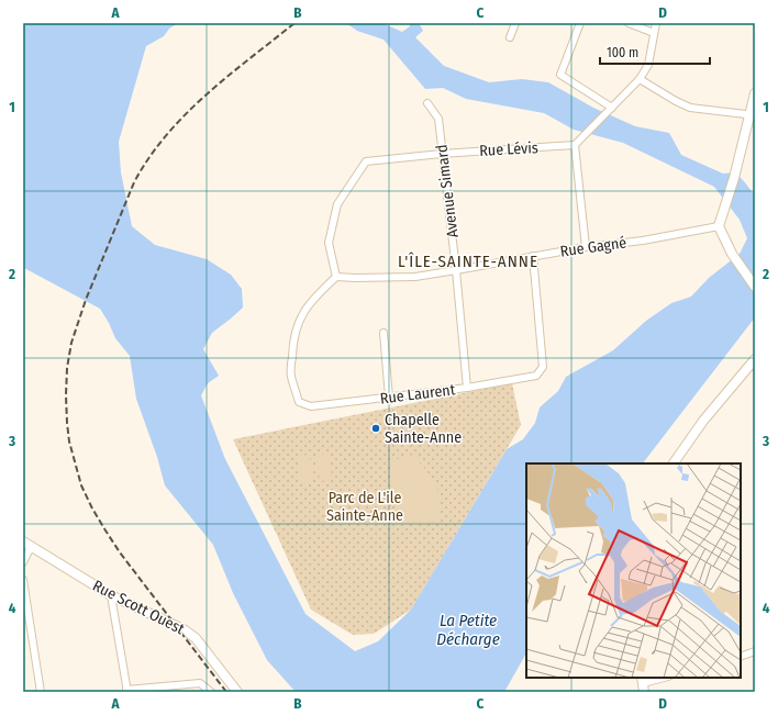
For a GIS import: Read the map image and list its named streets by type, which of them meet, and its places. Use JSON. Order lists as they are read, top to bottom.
{
  "streets": {
    "street": [
      "Rue Lévis",
      "Avenue Simard",
      "Rue Gagné",
      "Rue Laurent",
      "Rue Scott Ouest"
    ]
  },
  "crossings": [
    ["Rue Lévis", "Avenue Simard"],
    ["Rue Lévis", "Rue Gagné"],
    ["Rue Lévis", "Rue Laurent"],
    ["Avenue Simard", "Rue Gagné"],
    ["Avenue Simard", "Rue Laurent"],
    ["Rue Gagné", "Rue Laurent"]
  ],
  "districts": ["L'ÎLE-SAINTE-ANNE"],
  "water": ["La Petite Décharge"],
  "parks": ["Parc de L'ile Sainte-Anne"],
  "places": ["Chapelle Sainte-Anne"],
  "scale_bar": "100 m",
  "grid": {
    "columns": [
      "A",
      "B",
      "C",
      "D"
    ],
    "rows": [
      "1",
      "2",
      "3",
      "4"
    ]
  }
}
